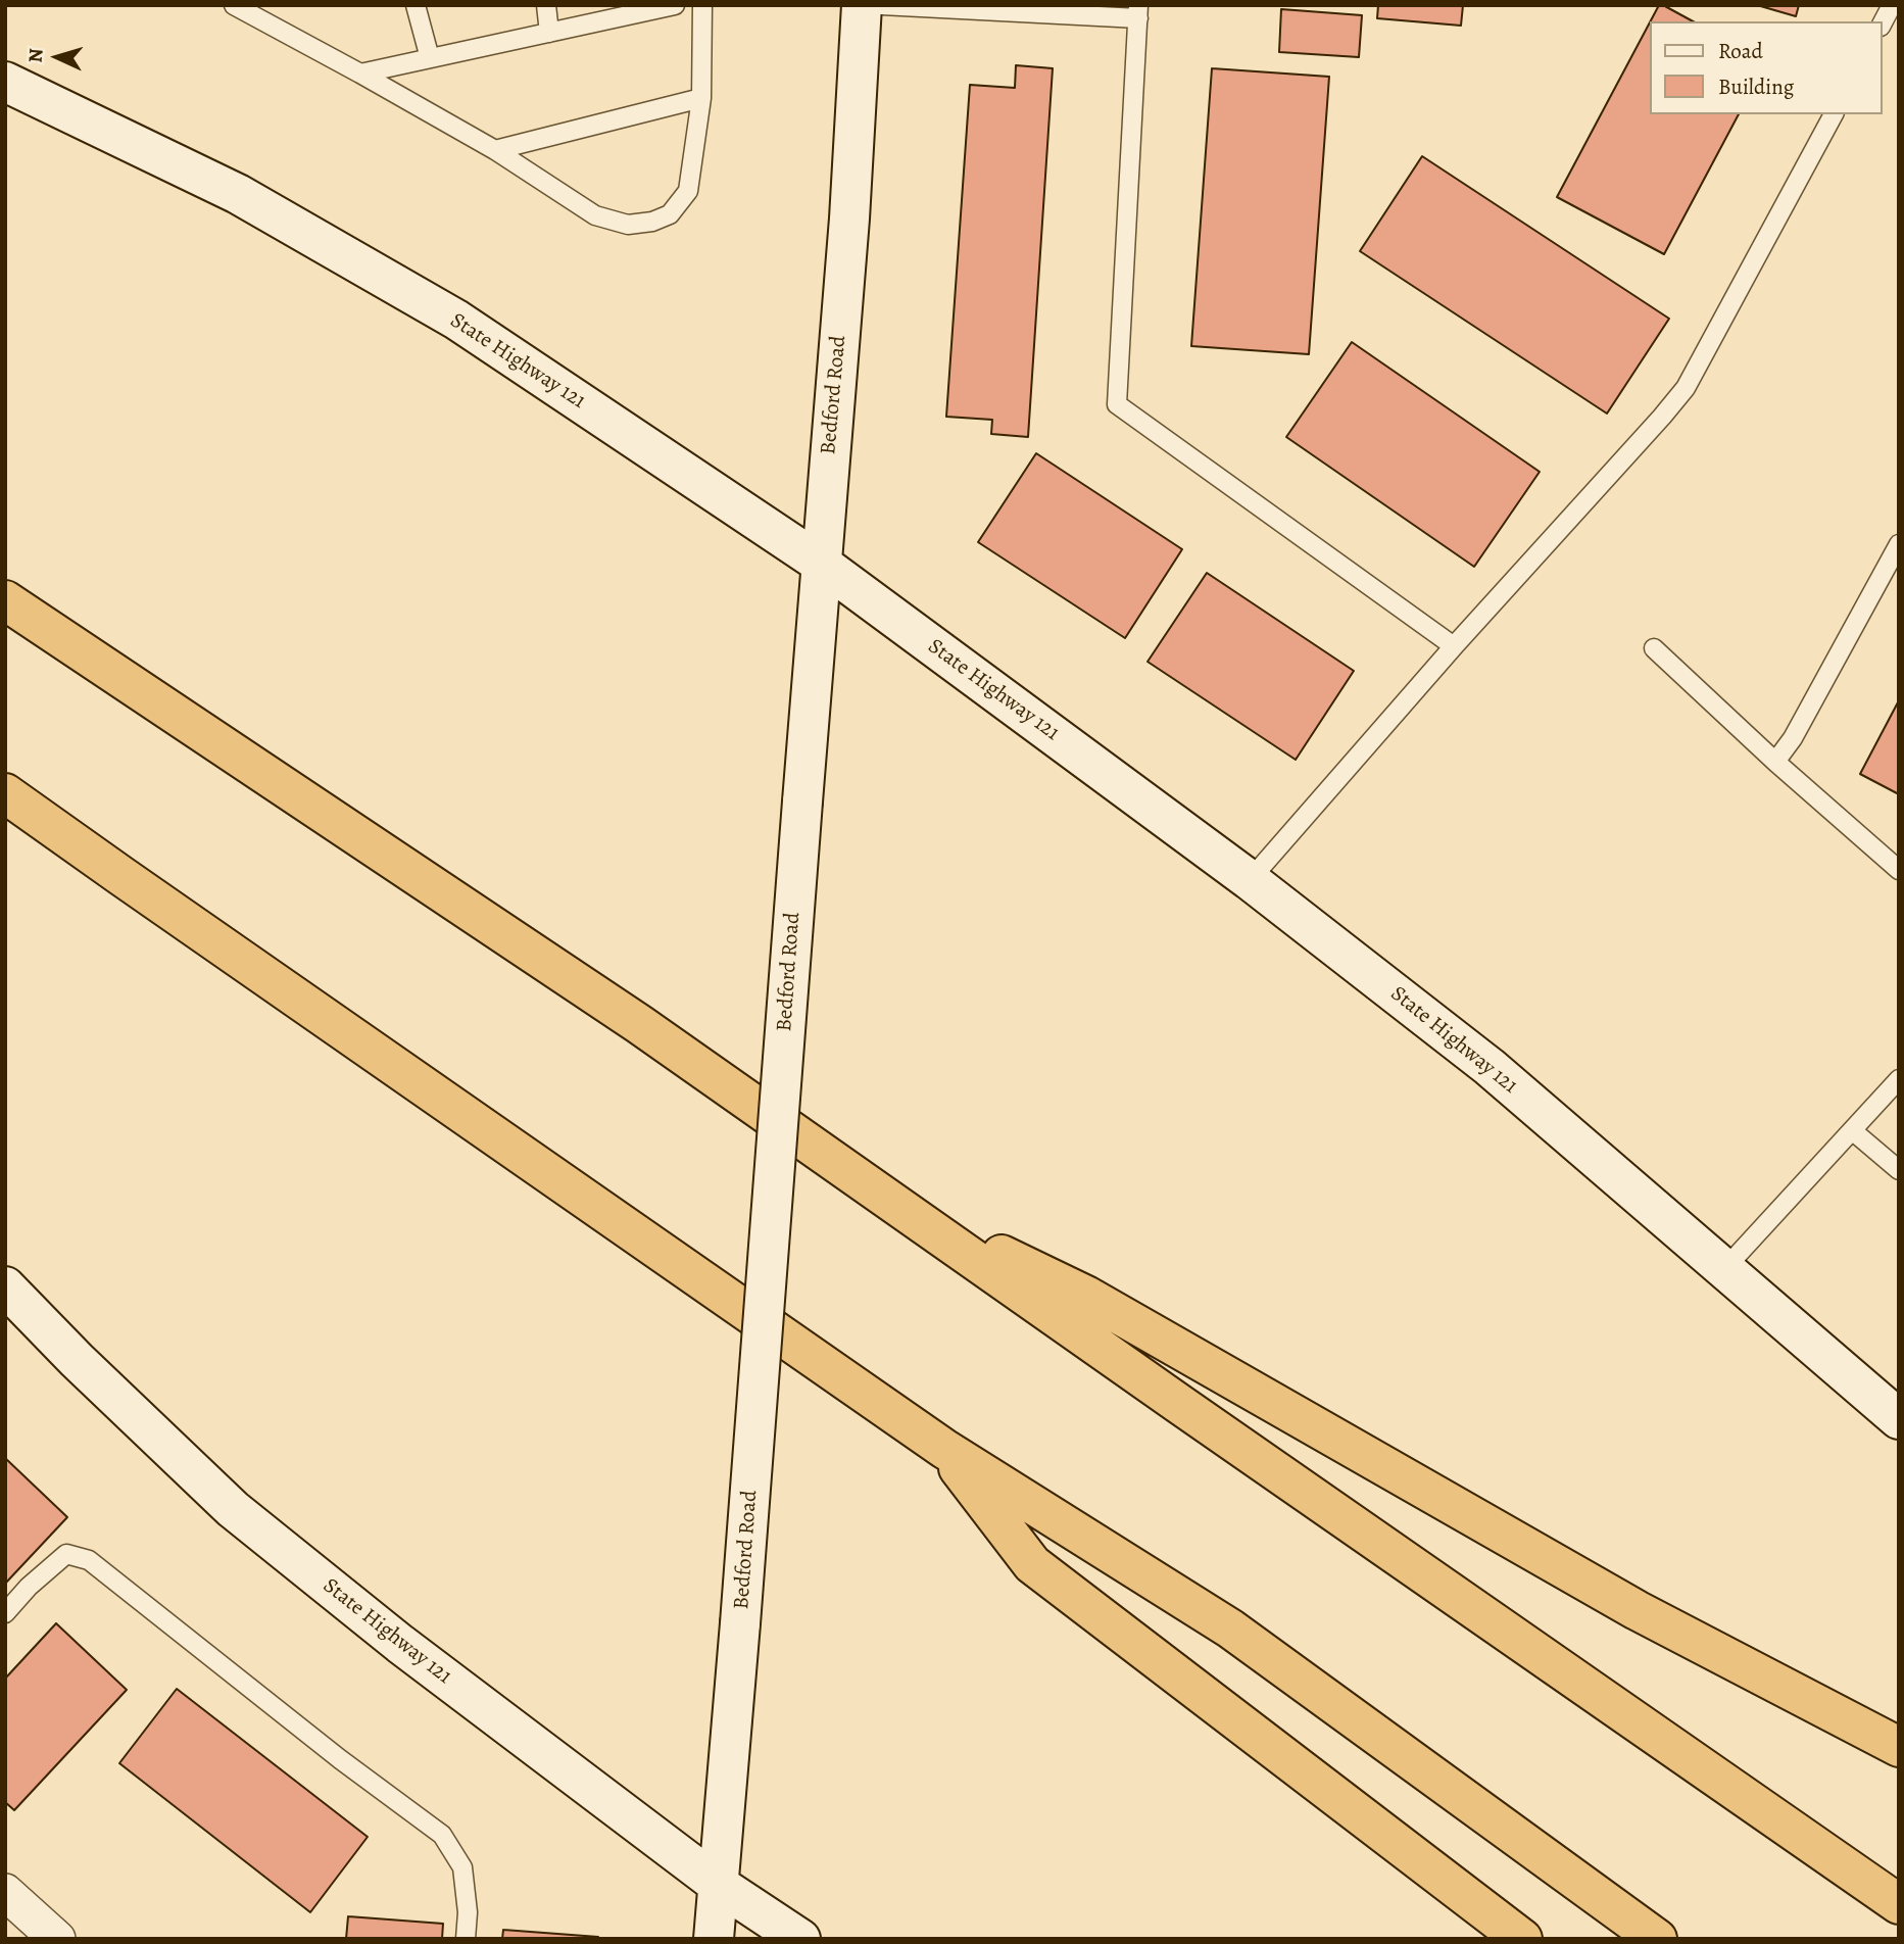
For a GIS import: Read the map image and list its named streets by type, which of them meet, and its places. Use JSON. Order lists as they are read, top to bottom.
{
  "streets": {
    "main road": ["State Highway 121", "Bedford Road"]
  },
  "crossings": [
    ["State Highway 121", "Bedford Road"]
  ],
  "legend": ["Road", "Building"],
  "north": "left"
}
